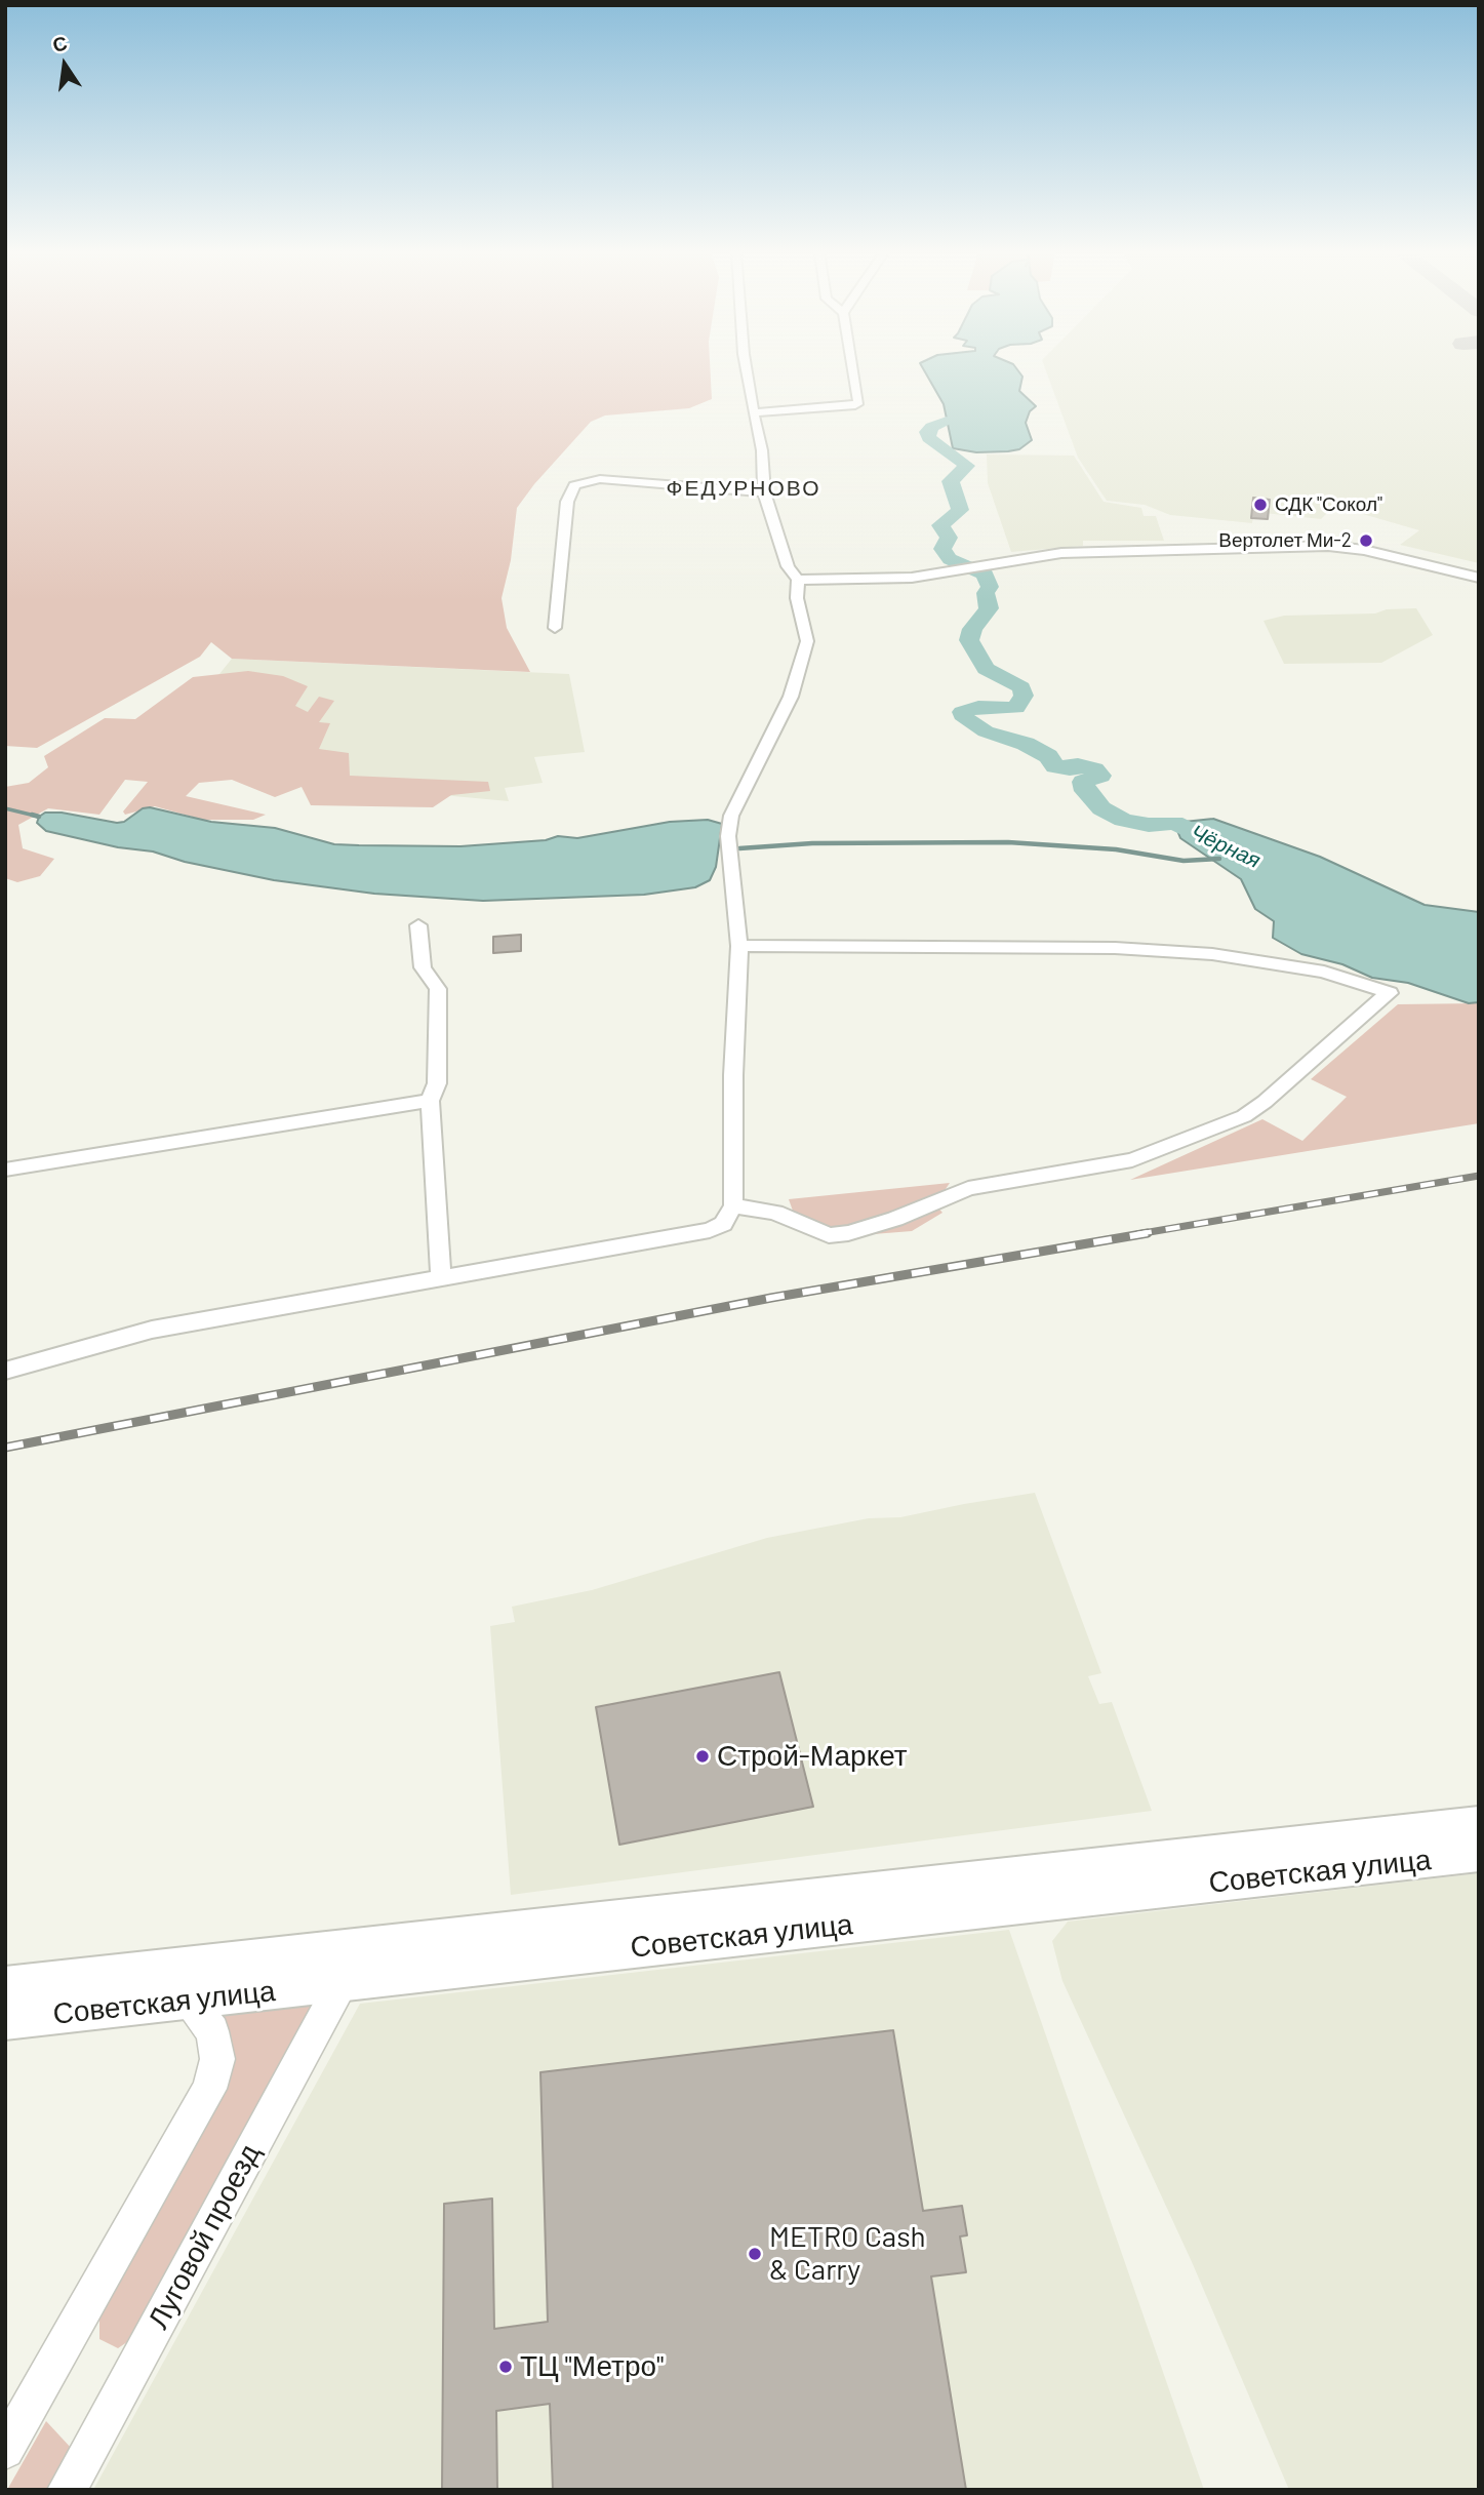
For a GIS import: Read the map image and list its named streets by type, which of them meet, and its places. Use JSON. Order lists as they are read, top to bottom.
{
  "streets": {
    "main road": ["Советская улица"],
    "street": ["Луговой проезд"]
  },
  "crossings": [
    ["Советская улица", "Луговой проезд"]
  ],
  "districts": ["ФЕДУРНОВО"],
  "water": ["Чёрная"],
  "places": [
    "СДК \"Сокол\"",
    "Вертолет Ми-2",
    "Строй-Маркет",
    "METRO Cash & Carry",
    "ТЦ \"Метро\""
  ],
  "north": "top"
}
